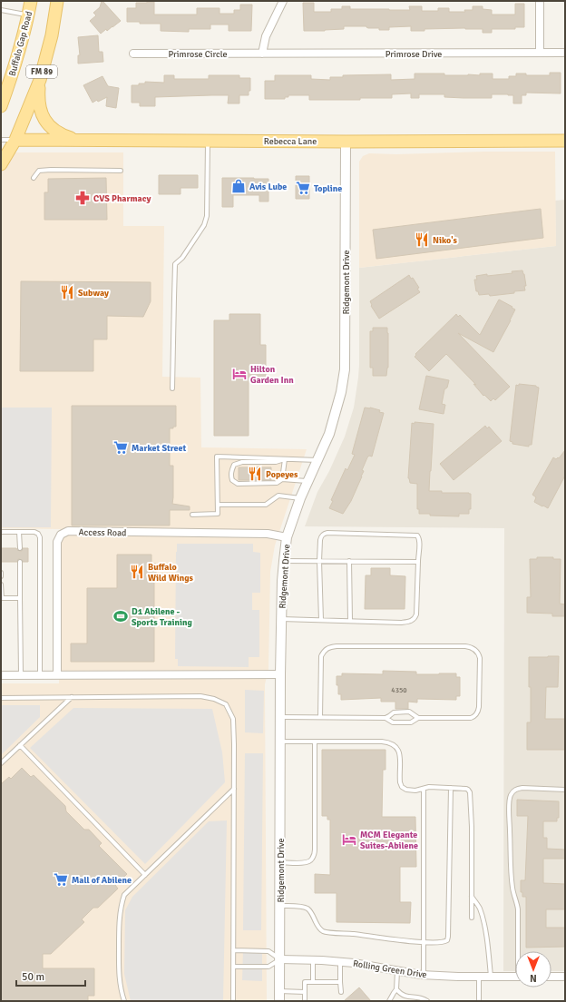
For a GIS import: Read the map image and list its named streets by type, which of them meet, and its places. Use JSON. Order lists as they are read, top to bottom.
{
  "streets": {
    "main road": ["Buffalo Gap Road", "FM 89", "Rebecca Lane"],
    "street": [
      "Primrose Circle",
      "Primrose Drive",
      "Ridgemont Drive",
      "Access Road",
      "Rolling Green Drive"
    ]
  },
  "crossings": [
    ["Primrose Circle", "Primrose Drive"],
    ["FM 89", "Rebecca Lane"],
    ["Rebecca Lane", "Ridgemont Drive"],
    ["Ridgemont Drive", "Access Road"],
    ["Ridgemont Drive", "Rolling Green Drive"]
  ],
  "places": {
    "shop": ["Avis Lube"],
    "supermarket": ["Topline", "Market Street", "Mall of Abilene"],
    "pharmacy": ["CVS Pharmacy"],
    "restaurant": [
      "Niko's",
      "Subway",
      "Popeyes",
      "Buffalo Wild Wings"
    ],
    "hotel": ["Hilton Garden Inn", "MCM Elegante Suites-Abilene"],
    "sports": ["D1 Abilene - Sports Training"]
  },
  "house_numbers": ["4350"],
  "scale_bar": "50 m",
  "north": "bottom"
}
